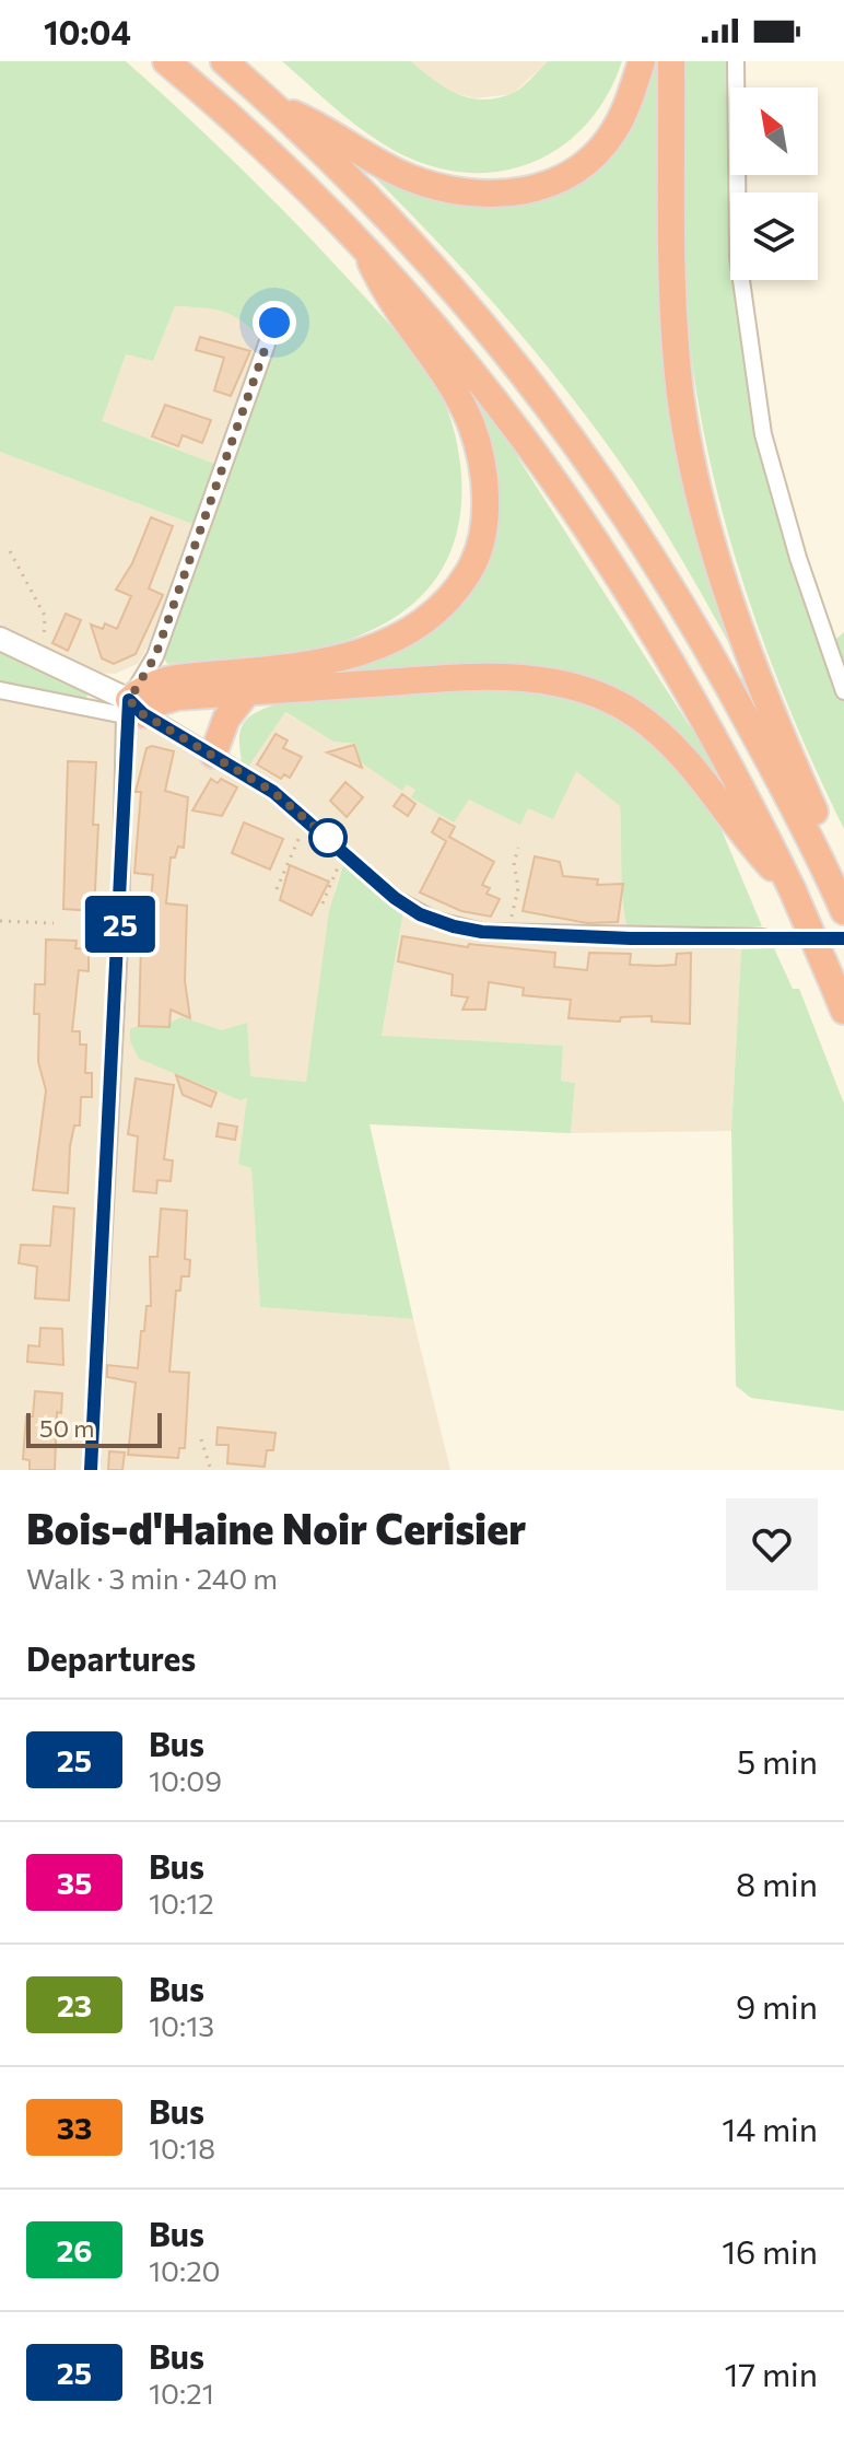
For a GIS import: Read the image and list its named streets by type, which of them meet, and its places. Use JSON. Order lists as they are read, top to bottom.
{
  "lines": ["bus line 25"],
  "scale_bar": "50 m",
  "north": "top left",
  "page": {
    "status": "10:04",
    "on_map": "25",
    "scale": "50 m",
    "heading": [
      ["Bois-d'Haine Noir Cerisier", "Walk · 3 min · 240 m"],
      "Departures"
    ],
    "list": [
      {
        "mark": "25",
        "name": "Bus",
        "note": "10:09",
        "value": "5 min"
      },
      {
        "mark": "35",
        "name": "Bus",
        "note": "10:12",
        "value": "8 min"
      },
      {
        "mark": "23",
        "name": "Bus",
        "note": "10:13",
        "value": "9 min"
      },
      {
        "mark": "33",
        "name": "Bus",
        "note": "10:18",
        "value": "14 min"
      },
      {
        "mark": "26",
        "name": "Bus",
        "note": "10:20",
        "value": "16 min"
      },
      {
        "mark": "25",
        "name": "Bus",
        "note": "10:21",
        "value": "17 min"
      }
    ]
  }
}
